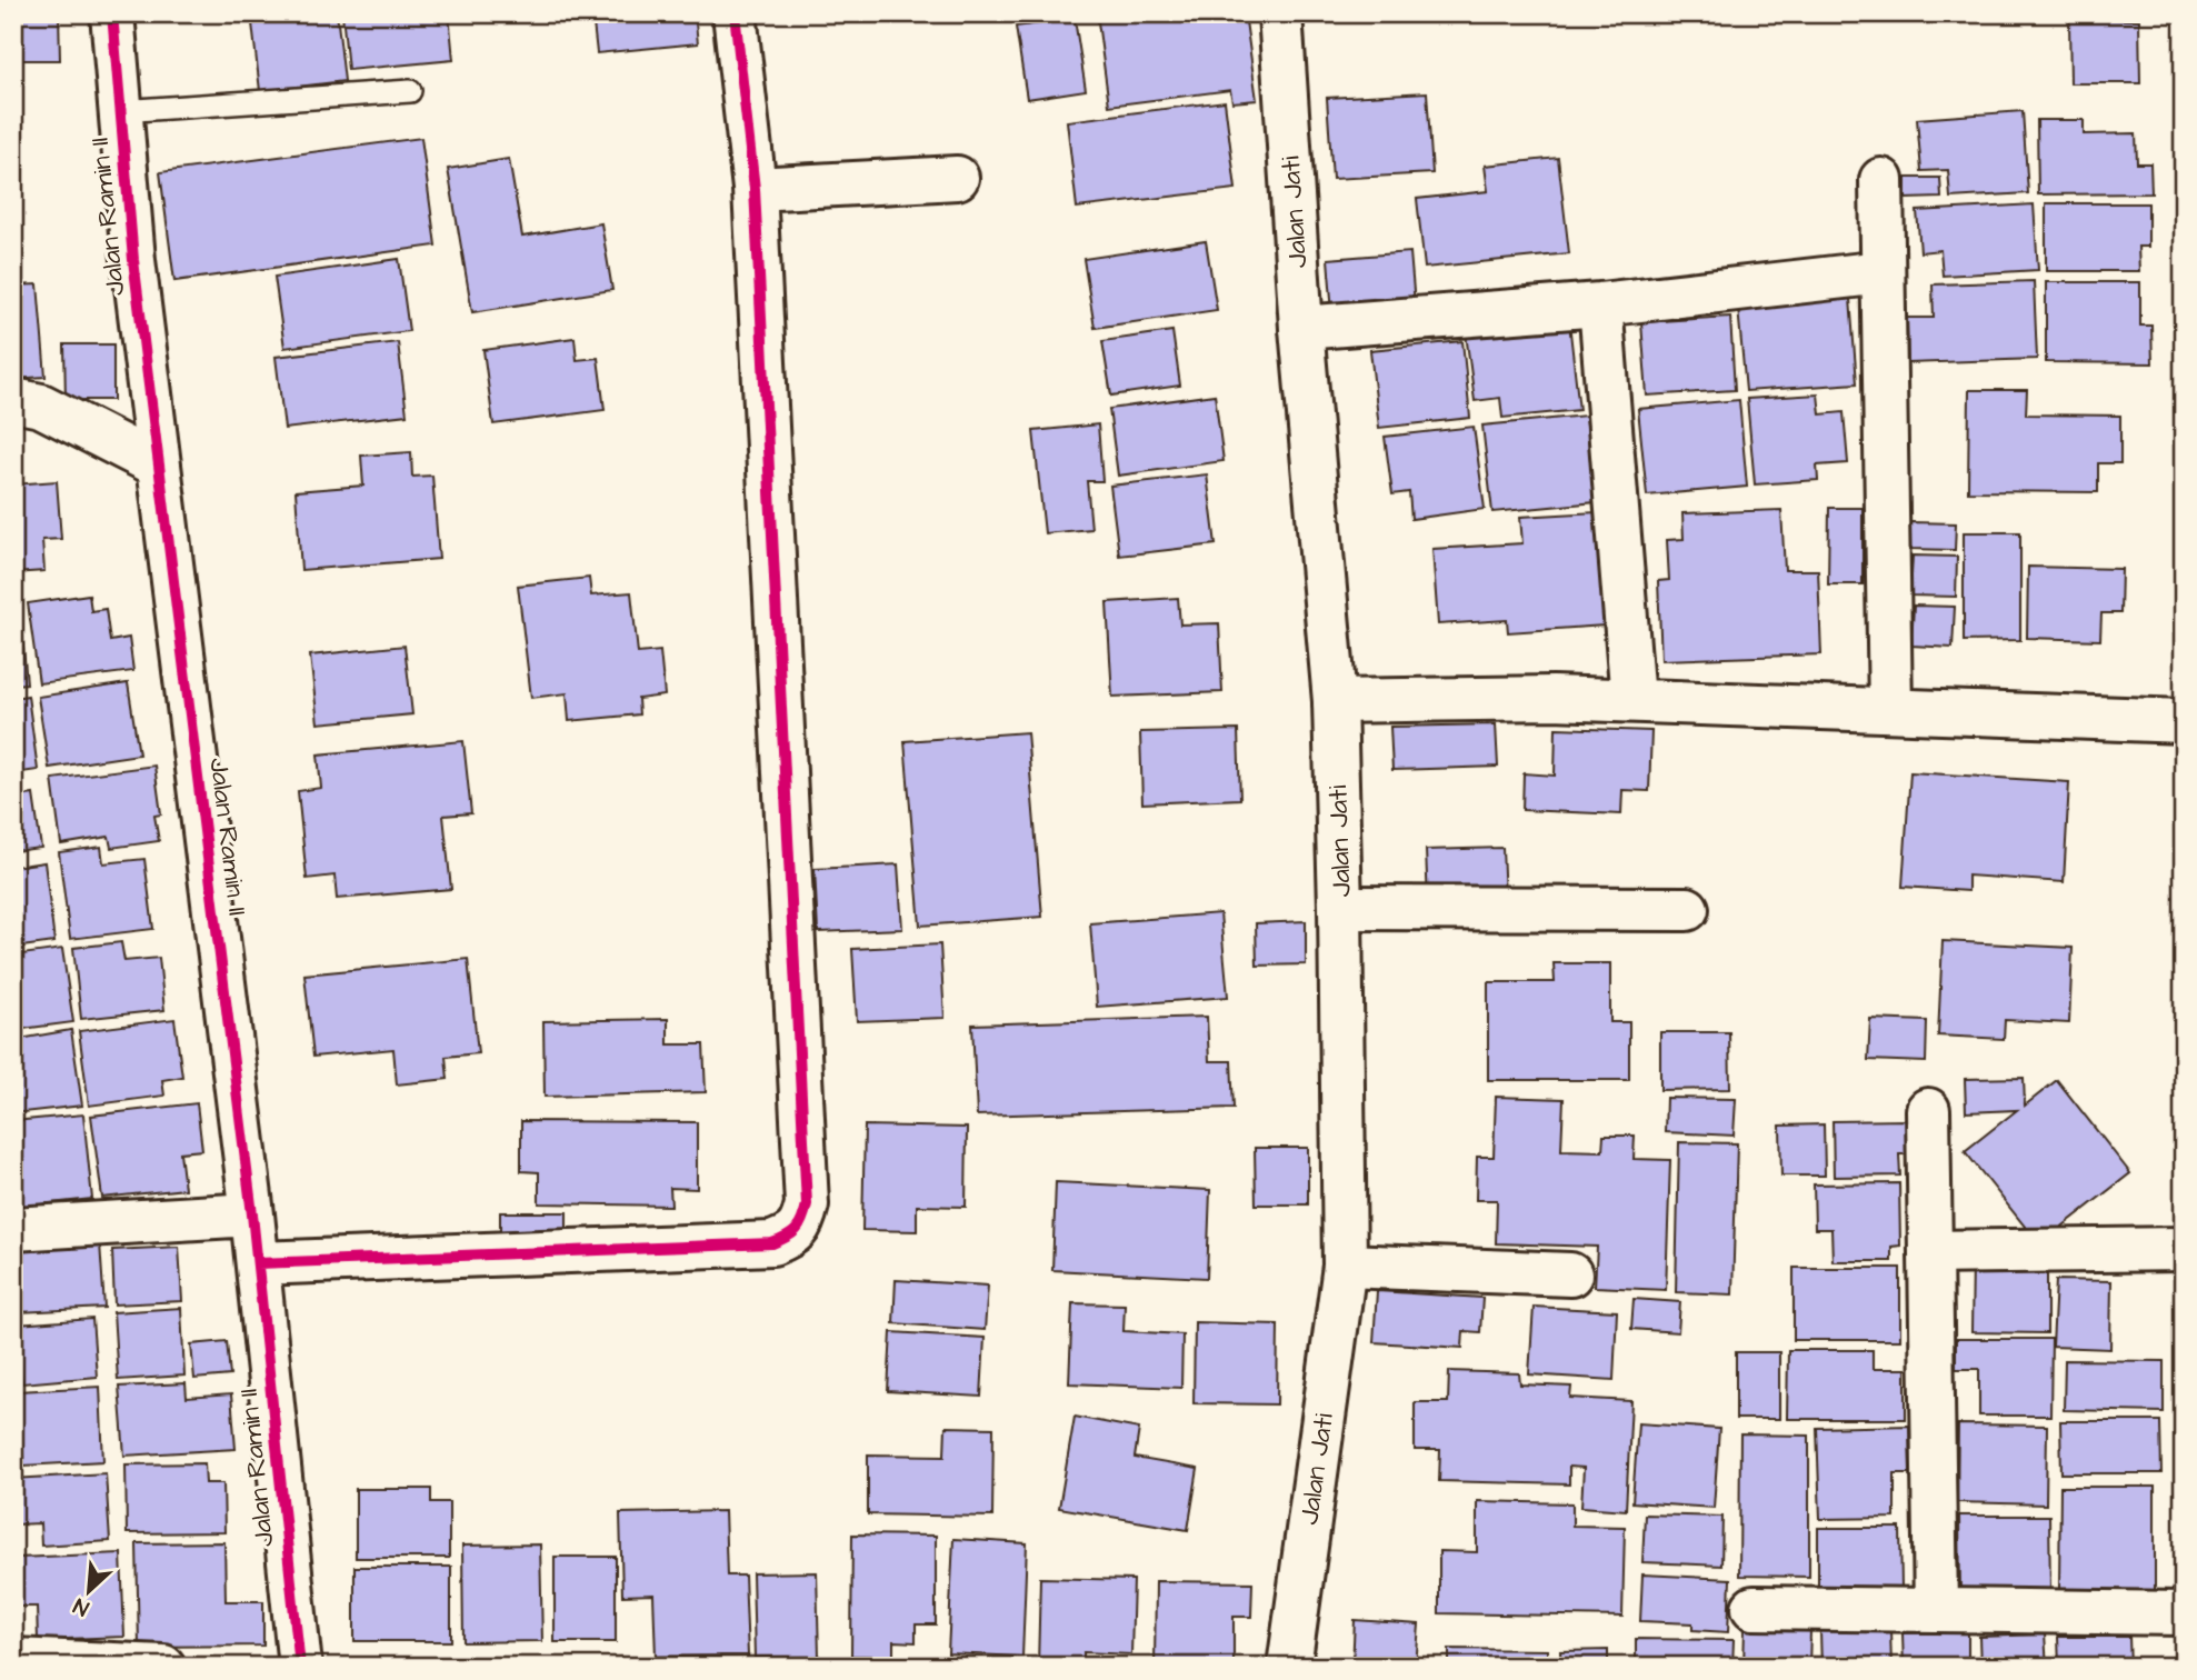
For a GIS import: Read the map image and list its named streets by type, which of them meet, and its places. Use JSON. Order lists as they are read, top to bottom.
{
  "streets": {
    "street": ["Jalan Jati", "Jalan Ramin II"]
  },
  "north": "bottom left"
}
